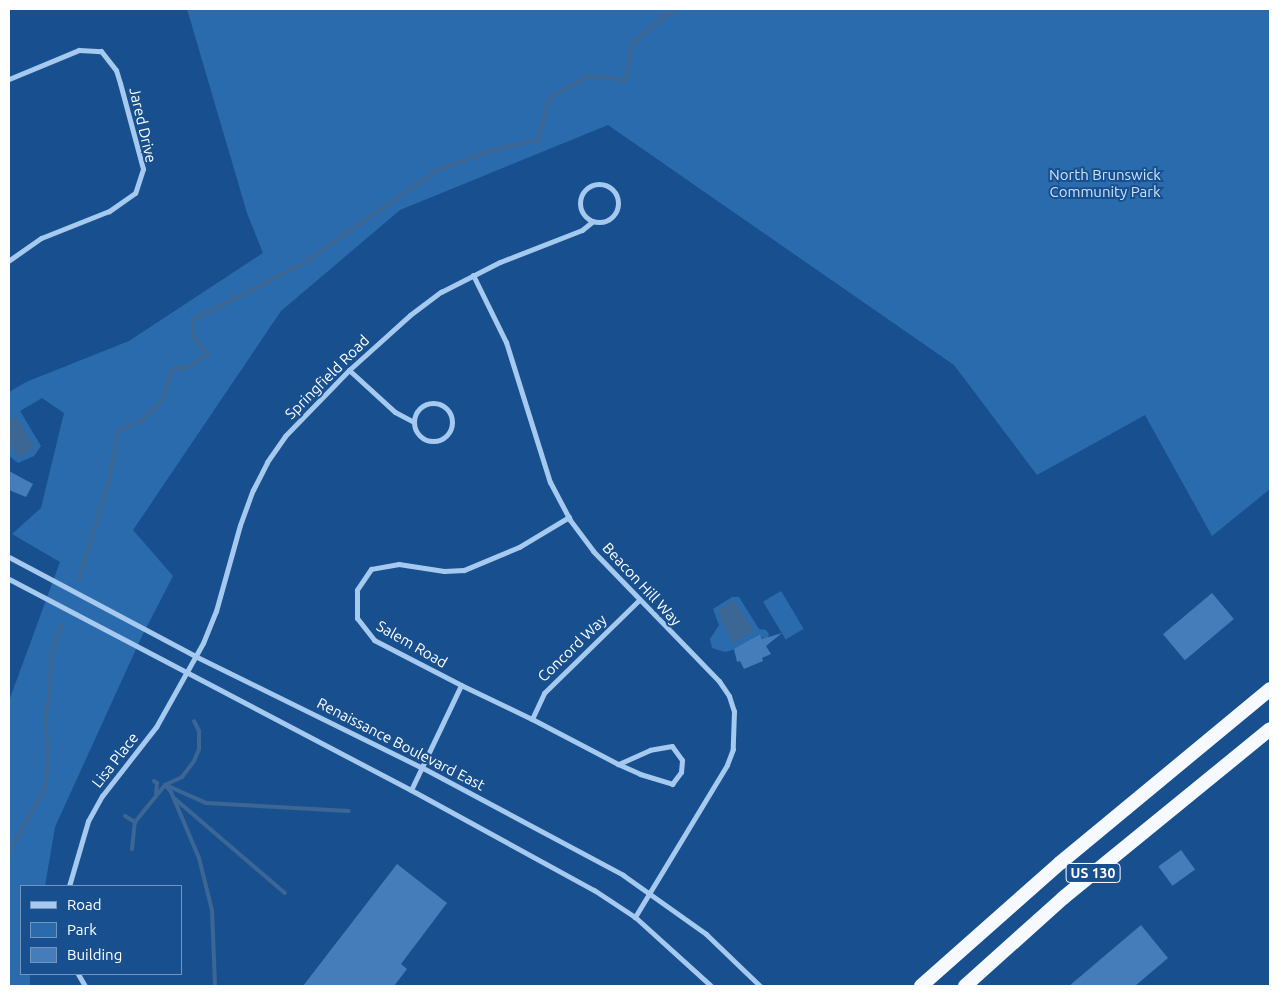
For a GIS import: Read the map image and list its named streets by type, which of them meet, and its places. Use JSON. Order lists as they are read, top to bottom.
{
  "streets": {
    "highway": ["US 130"],
    "street": [
      "Jared Drive",
      "Springfield Road",
      "Beacon Hill Way",
      "Salem Road",
      "Concord Way",
      "Renaissance Boulevard East",
      "Lisa Place"
    ]
  },
  "crossings": [
    ["Springfield Road", "Beacon Hill Way"],
    ["Springfield Road", "Renaissance Boulevard East"],
    ["Springfield Road", "Lisa Place"],
    ["Beacon Hill Way", "Salem Road"],
    ["Beacon Hill Way", "Concord Way"],
    ["Beacon Hill Way", "Renaissance Boulevard East"],
    ["Salem Road", "Concord Way"],
    ["Renaissance Boulevard East", "Lisa Place"]
  ],
  "parks": ["North Brunswick Community Park"],
  "legend": ["Road", "Park", "Building"]
}
